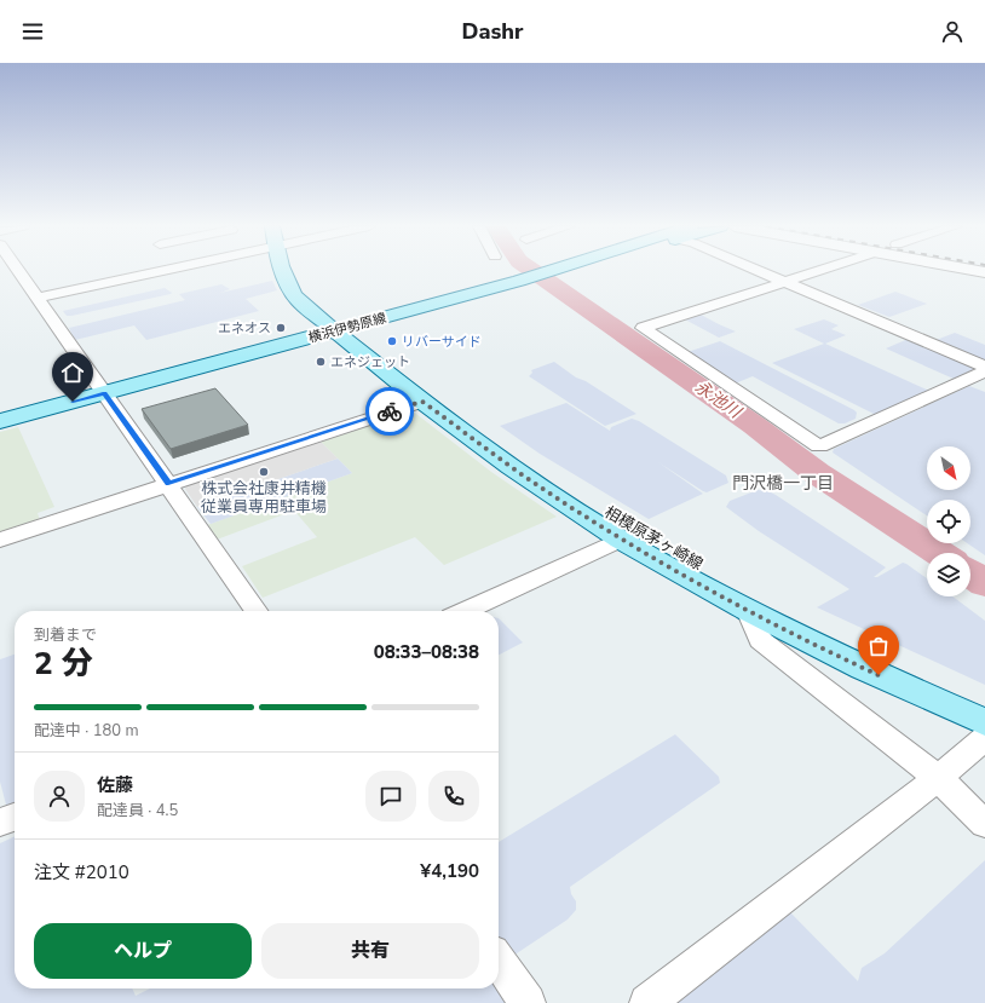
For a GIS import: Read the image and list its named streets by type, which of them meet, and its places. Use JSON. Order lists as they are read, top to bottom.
{
  "streets": {
    "main road": ["横浜伊勢原線", "相模原茅ヶ崎線"]
  },
  "crossings": [
    ["横浜伊勢原線", "相模原茅ヶ崎線"]
  ],
  "districts": ["門沢橋一丁目"],
  "water": ["永池川"],
  "places": [
    "エネオス",
    "リバーサイド",
    "エネジェット",
    "株式会社康井精機 従業員専用駐車場"
  ],
  "north": "bottom right",
  "page": {
    "header": "Dashr",
    "heading": ["2 分", "到着まで", "08:33–08:38"],
    "panel": [
      "佐藤",
      "配達員 · 4.5",
      "注文 #2010",
      "¥4,190"
    ],
    "bar": "配達中 · 180 m",
    "buttons": ["ヘルプ", "共有"]
  }
}
